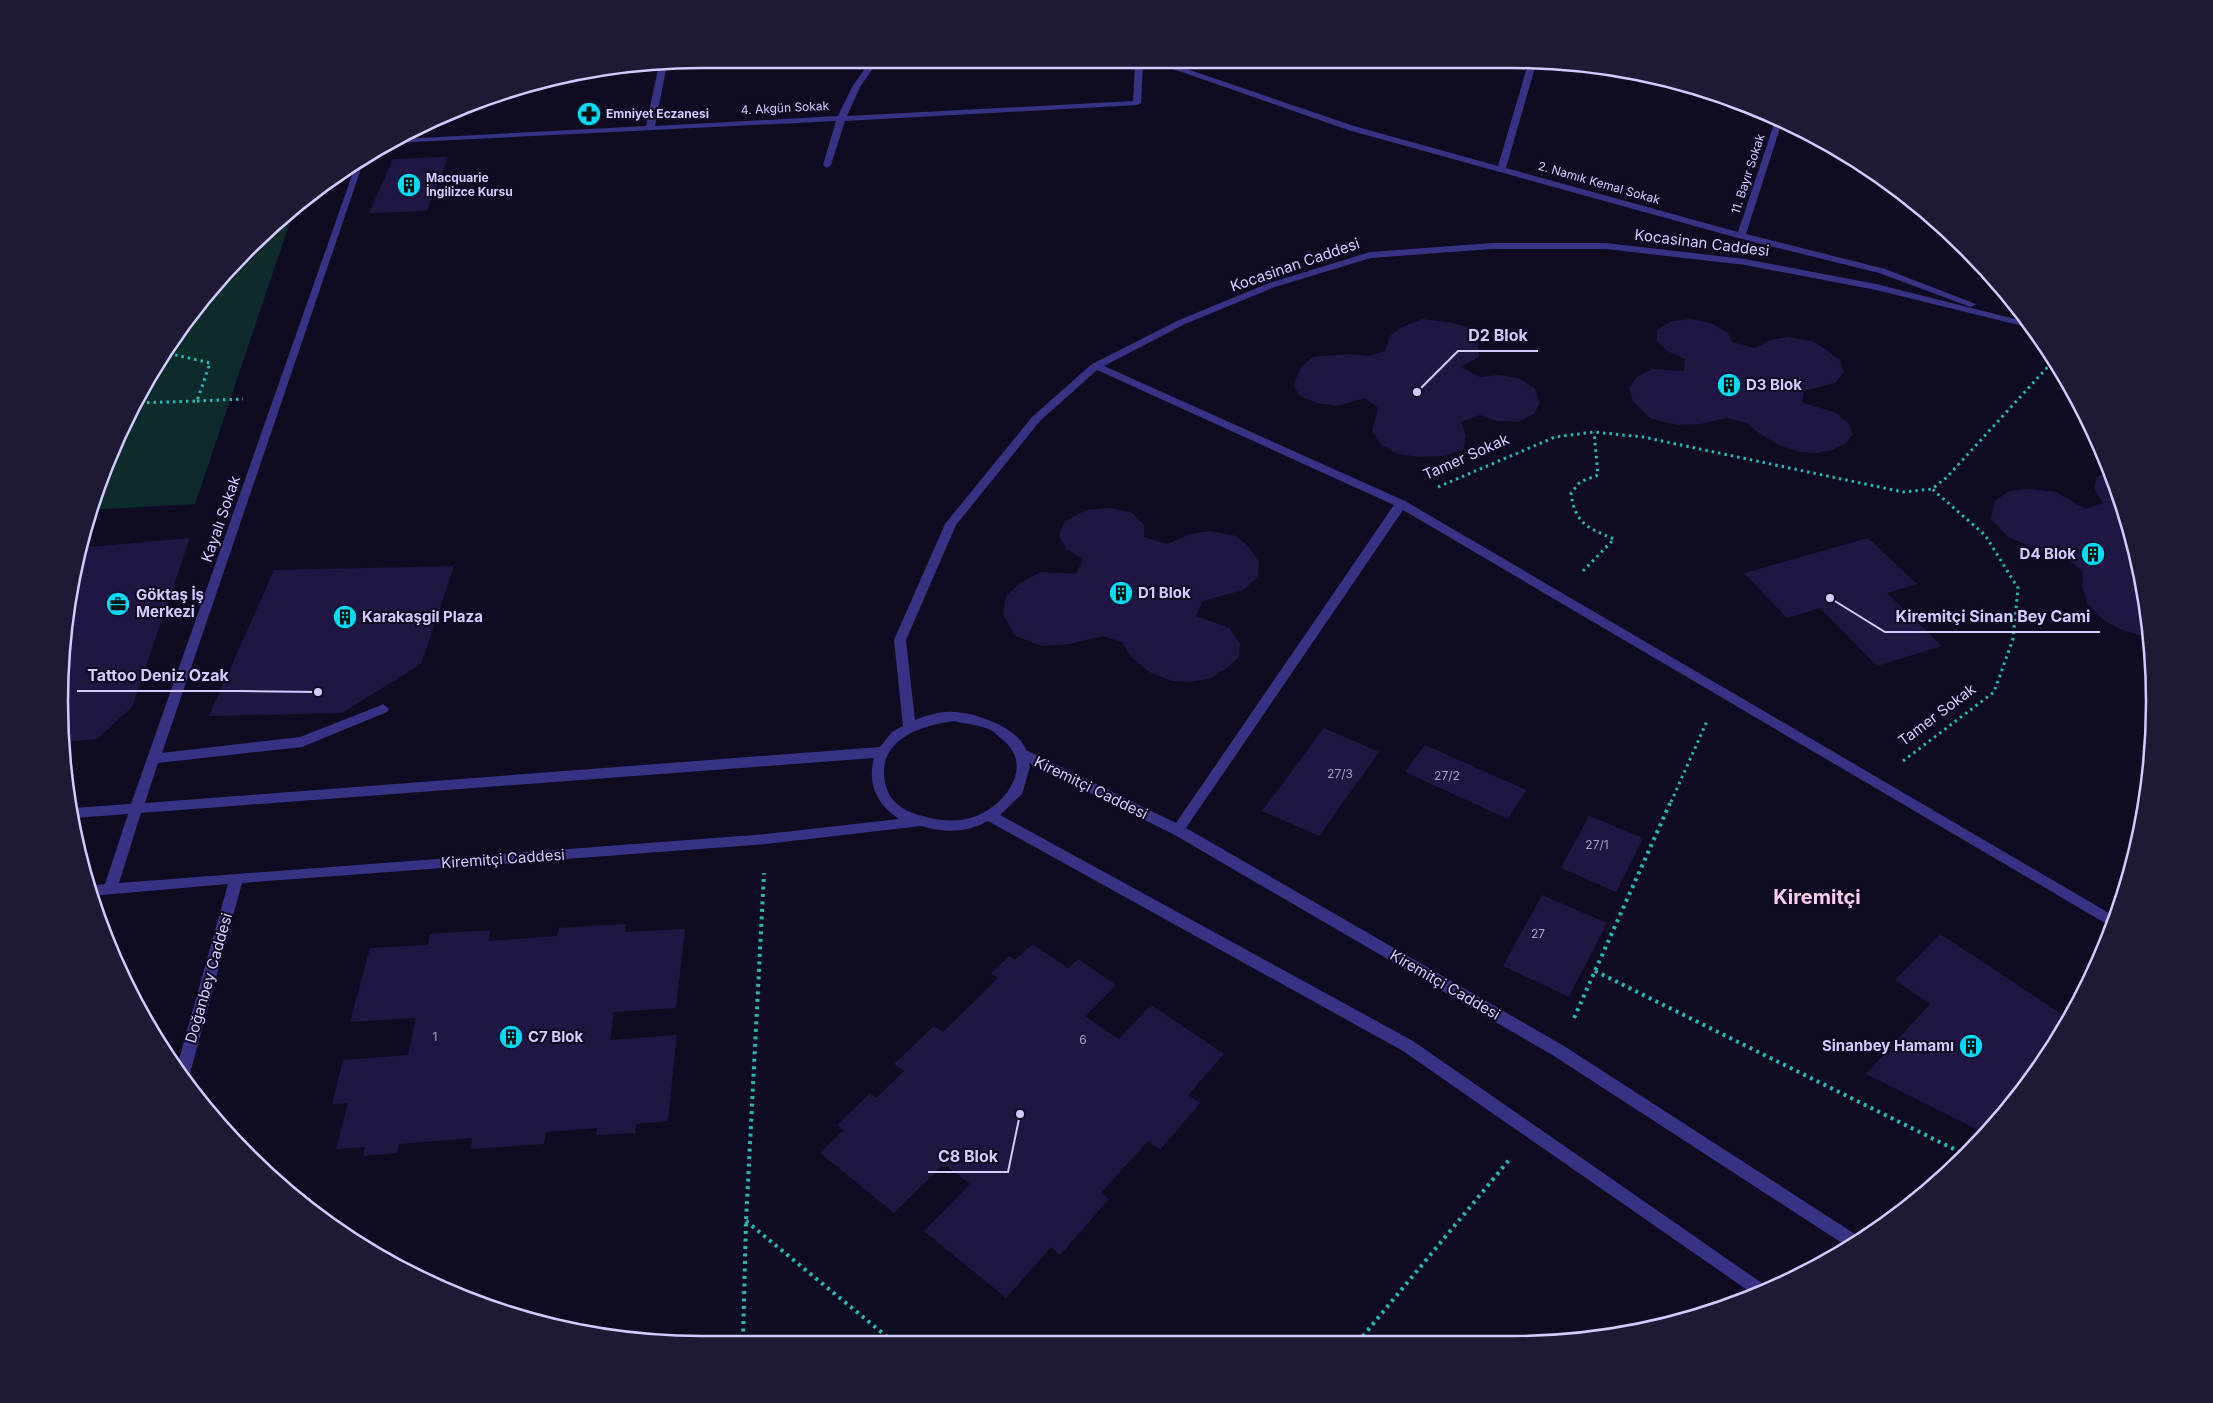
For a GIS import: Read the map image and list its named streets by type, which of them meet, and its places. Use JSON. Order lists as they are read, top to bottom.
{
  "streets": {
    "street": [
      "4. Akgün Sokak",
      "11. Bayır Sokak",
      "2. Namık Kemal Sokak",
      "Kocasinan Caddesi",
      "Kayalı Sokak",
      "Kiremitçi Caddesi",
      "Doğanbey Caddesi"
    ],
    "path": ["Tamer Sokak"]
  },
  "crossings": [
    ["11. Bayır Sokak", "2. Namık Kemal Sokak"],
    ["Kocasinan Caddesi", "Kiremitçi Caddesi"],
    ["Kayalı Sokak", "Kiremitçi Caddesi"],
    ["Kiremitçi Caddesi", "Doğanbey Caddesi"]
  ],
  "districts": ["Kiremitçi"],
  "places": {
    "pharmacy": ["Emniyet Eczanesi"],
    "building": [
      "Macquarie İngilizce Kursu",
      "D3 Blok",
      "D4 Blok",
      "D1 Blok",
      "Karakaşgil Plaza",
      "C7 Blok",
      "Sinanbey Hamamı"
    ],
    "other": [
      "D2 Blok",
      "Kiremitçi Sinan Bey Cami",
      "Tattoo Deniz Ozak",
      "C8 Blok"
    ],
    "office": ["Göktaş İş Merkezi"]
  },
  "house_numbers": [
    "27/3",
    "27/2",
    "27/1",
    "27",
    "1",
    "6"
  ]
}
